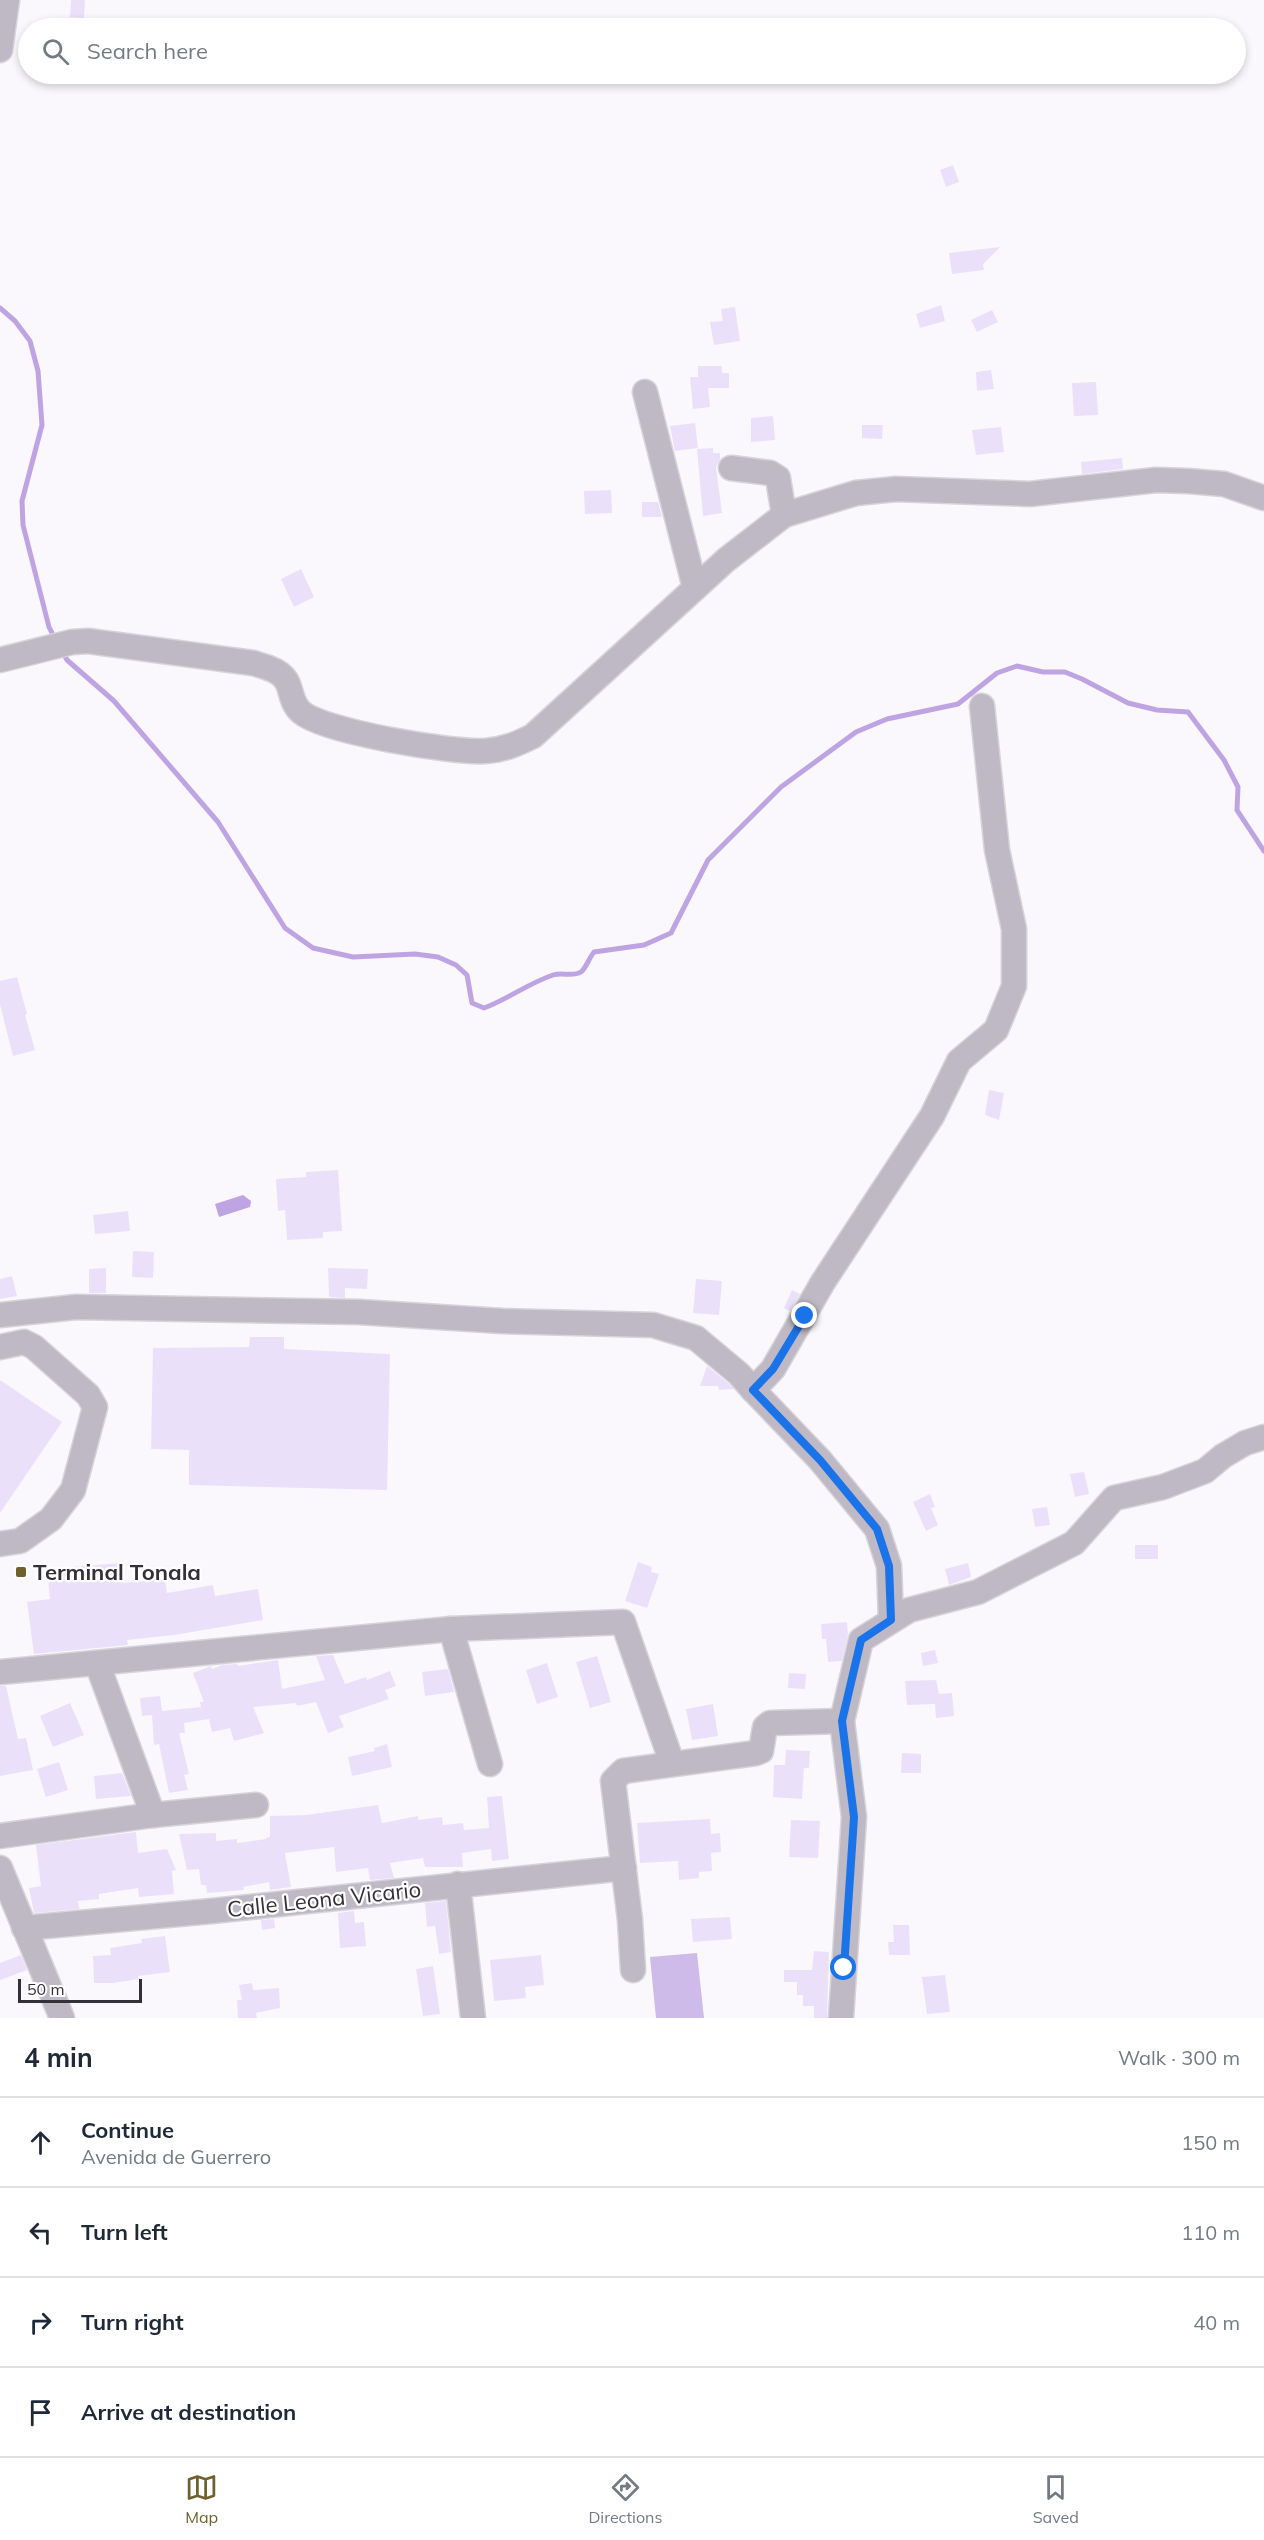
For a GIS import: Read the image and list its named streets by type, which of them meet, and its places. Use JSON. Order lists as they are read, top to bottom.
{
  "streets": {
    "street": ["Calle Leona Vicario"]
  },
  "places": {
    "transit": ["Terminal Tonala"]
  },
  "scale_bar": "50 m",
  "page": {
    "search": "Search here",
    "scale": "50 m",
    "heading": ["4 min", "Walk · 300 m"],
    "list": [
      ["Continue", "Avenida de Guerrero", "150 m"],
      ["Turn left", "110 m"],
      ["Turn right", "40 m"],
      "Arrive at destination"
    ],
    "nav": ["Map", "Directions", "Saved"]
  }
}
